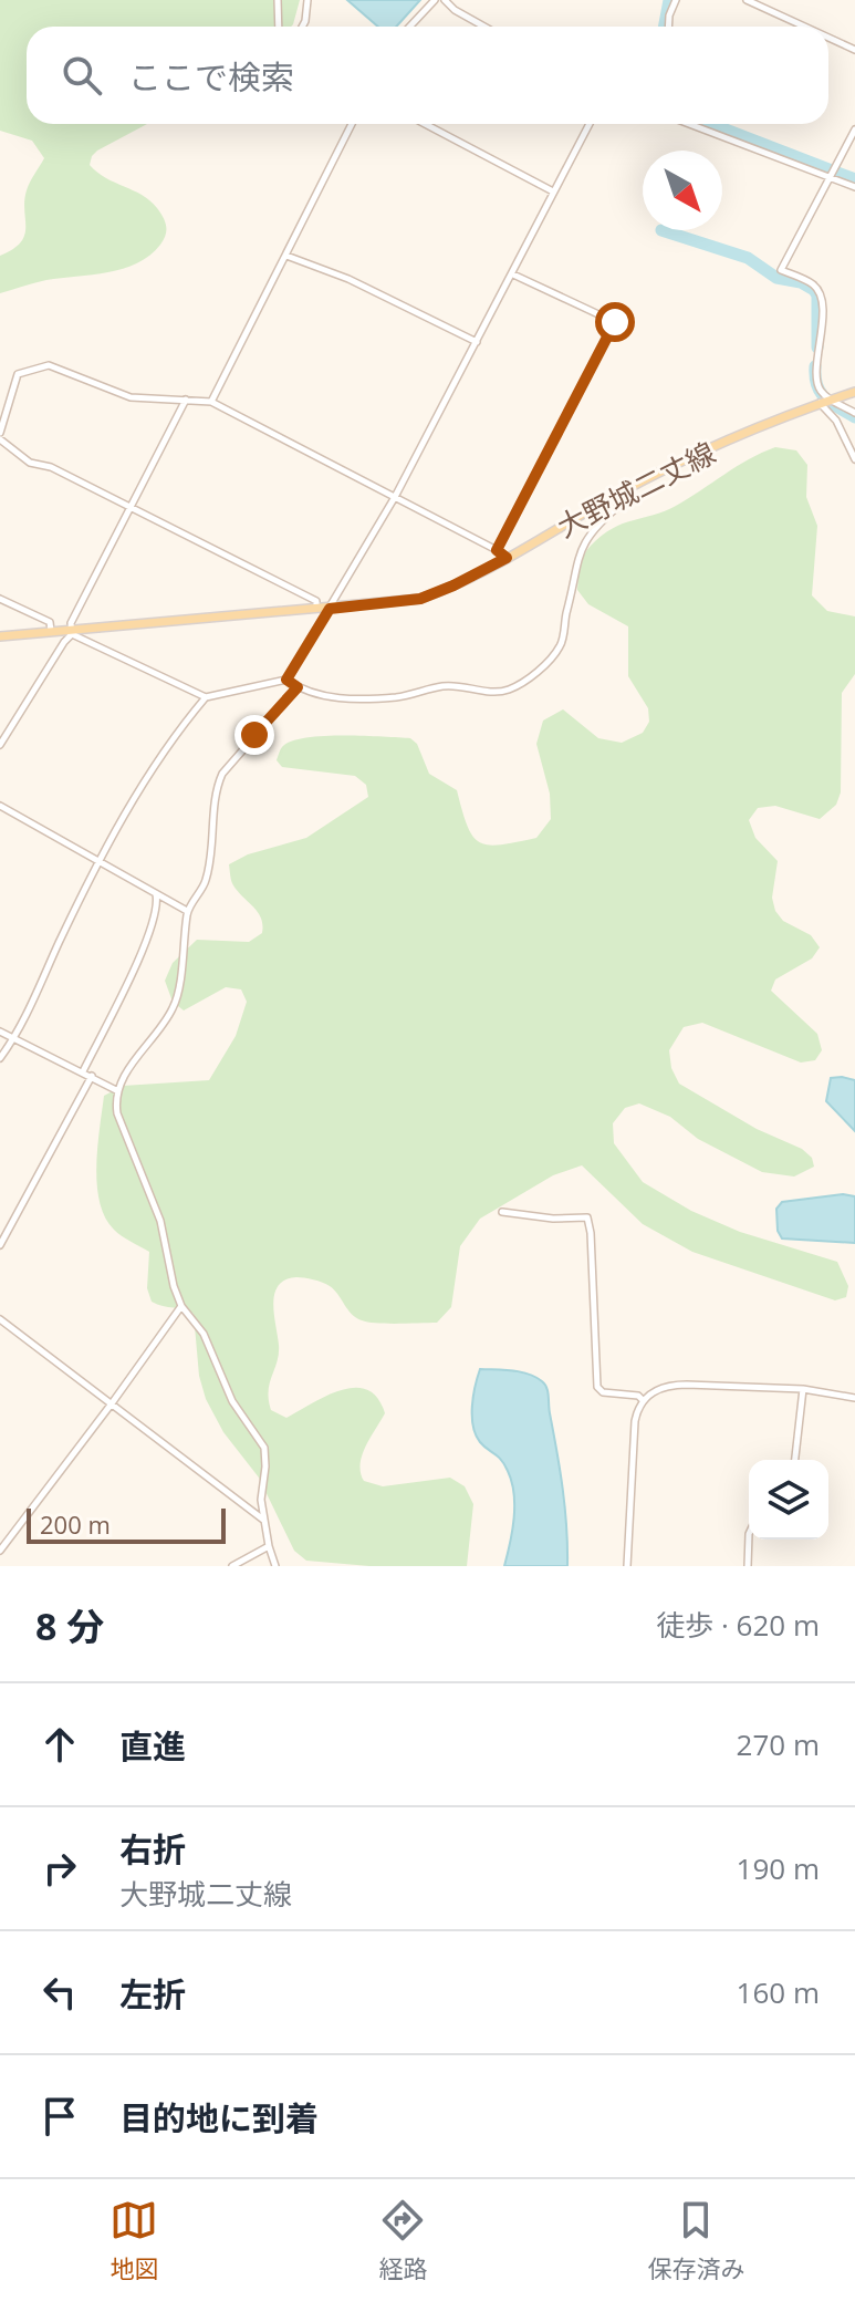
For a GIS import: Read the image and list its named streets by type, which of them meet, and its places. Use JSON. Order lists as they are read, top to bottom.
{
  "streets": {
    "main road": ["大野城二丈線"]
  },
  "scale_bar": "200 m",
  "north": "bottom right",
  "page": {
    "search": "ここで検索",
    "scale": "200 m",
    "heading": ["8 分", "徒歩 · 620 m"],
    "list": [
      ["直進", "270 m"],
      ["右折", "大野城二丈線", "190 m"],
      ["左折", "160 m"],
      "目的地に到着"
    ],
    "nav": ["地図", "経路", "保存済み"]
  }
}
